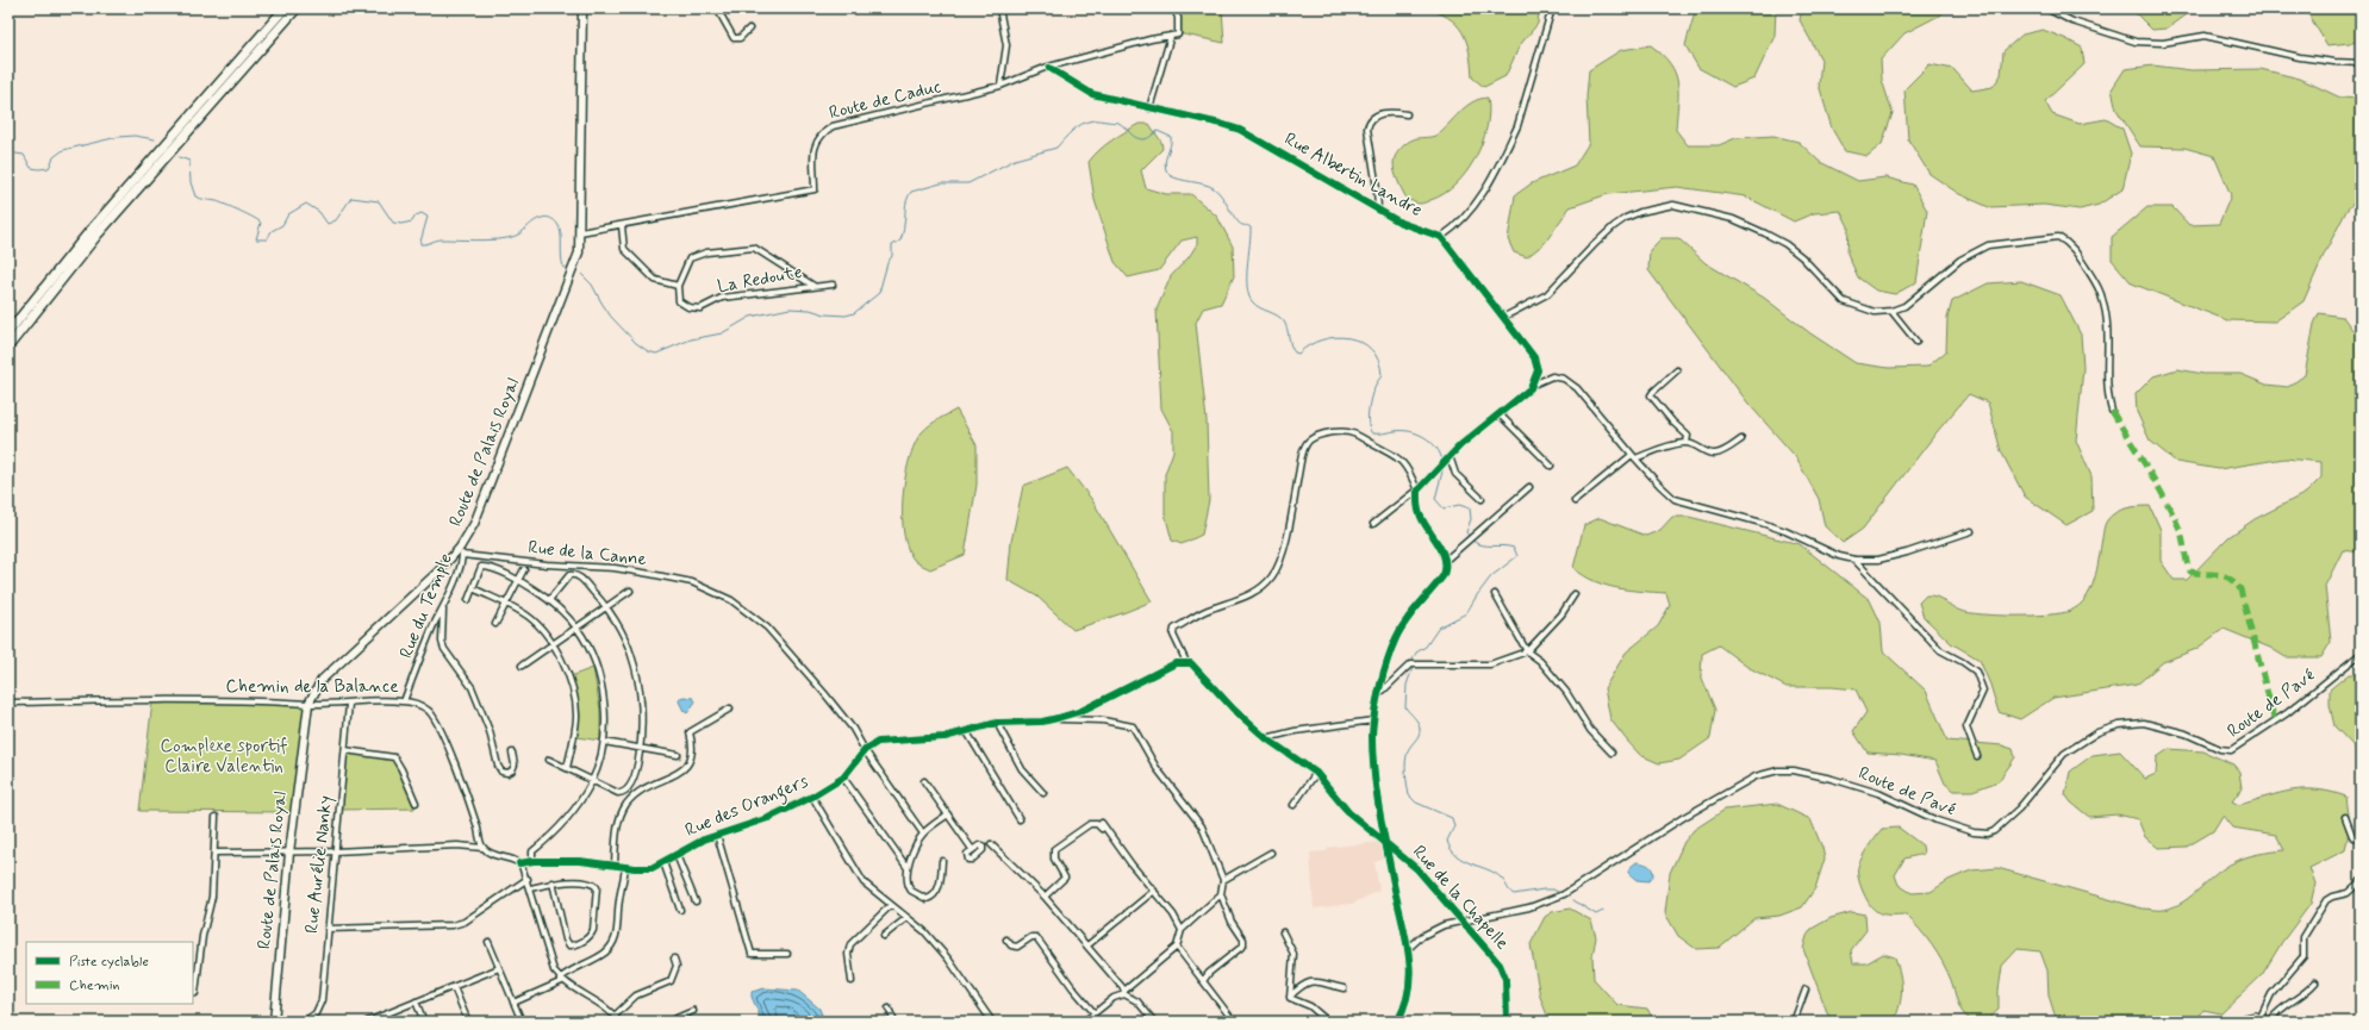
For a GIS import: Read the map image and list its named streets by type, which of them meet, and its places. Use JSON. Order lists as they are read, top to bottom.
{
  "streets": {
    "main road": ["Route de Palais Royal"],
    "street": [
      "Route de Caduc",
      "Rue Albertin Landre",
      "La Redoute",
      "Rue de la Canne",
      "Rue du Temple",
      "Chemin de la Balance",
      "Route de Pavé",
      "Rue des Orangers",
      "Rue Aurélie Nanky",
      "Rue de la Chapelle"
    ]
  },
  "crossings": [
    ["Route de Caduc", "Rue Albertin Landre"],
    ["Route de Caduc", "Route de Palais Royal"],
    ["Route de Palais Royal", "Rue de la Canne"],
    ["Route de Palais Royal", "Rue du Temple"],
    ["Route de Palais Royal", "Chemin de la Balance"],
    ["Rue de la Canne", "Rue du Temple"],
    ["Rue de la Canne", "Rue des Orangers"],
    ["Rue du Temple", "Chemin de la Balance"],
    ["Chemin de la Balance", "Rue Aurélie Nanky"],
    ["Route de Pavé", "Rue de la Chapelle"],
    ["Rue des Orangers", "Rue de la Chapelle"]
  ],
  "parks": ["Complexe sportif Claire Valentin"],
  "legend": ["Piste cyclable", "Chemin"]
}
